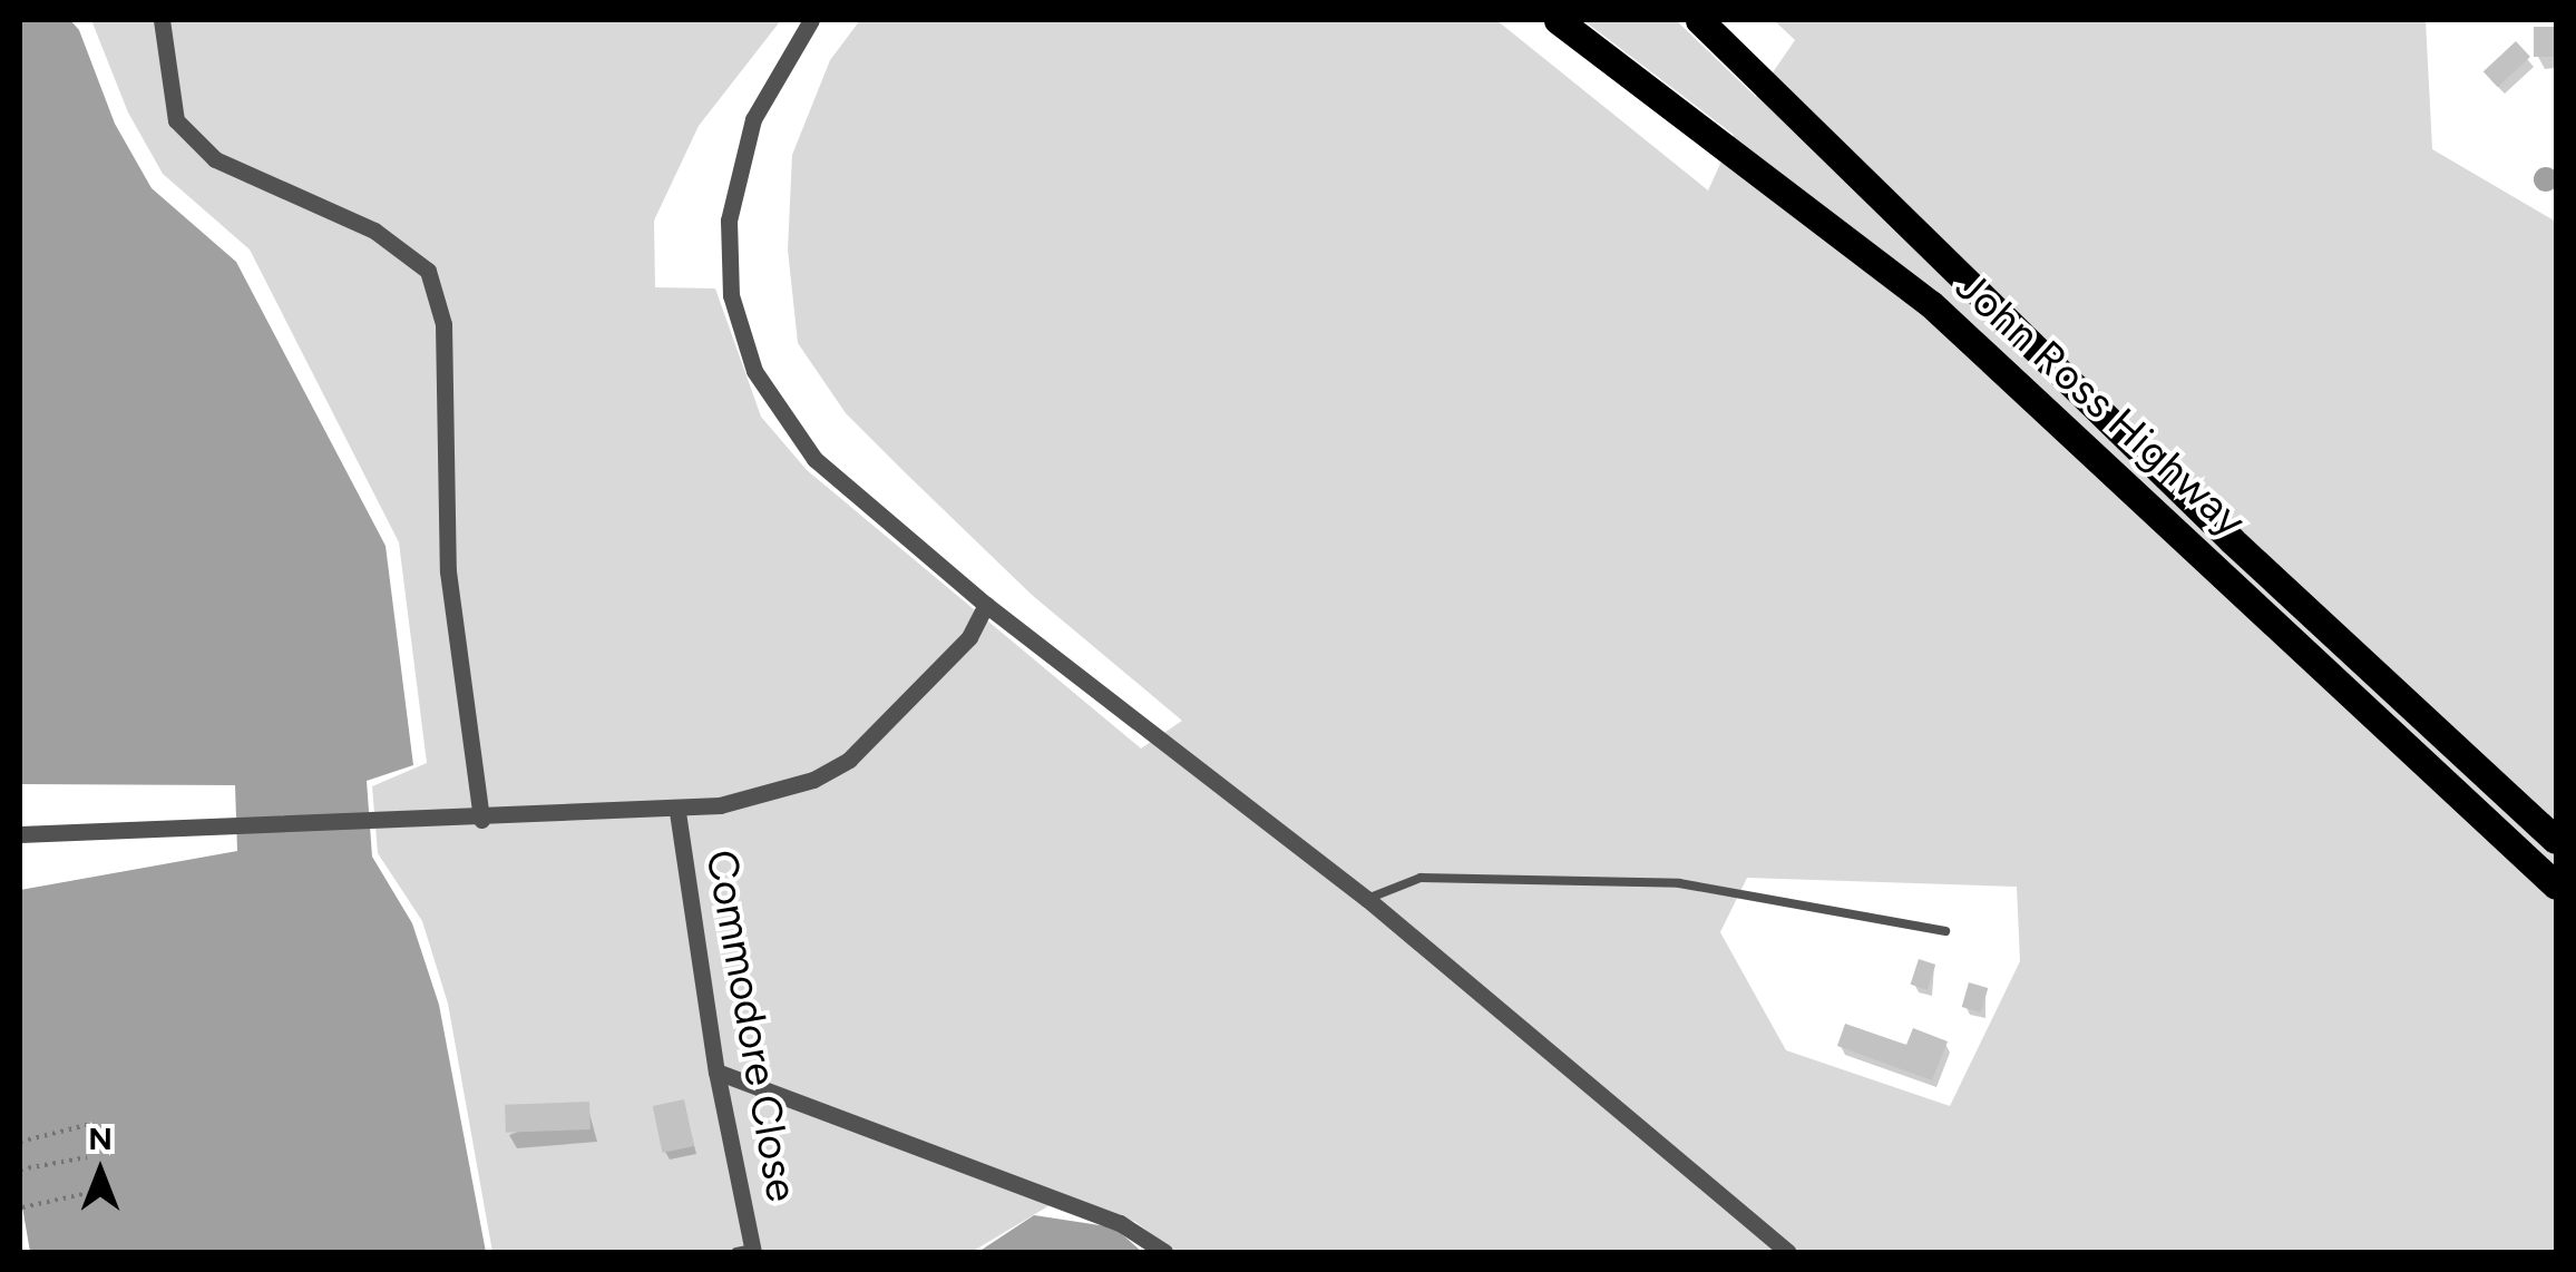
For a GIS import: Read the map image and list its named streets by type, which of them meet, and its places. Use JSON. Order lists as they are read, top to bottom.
{
  "streets": {
    "main road": ["John Ross Highway"],
    "street": ["Commodore Close"]
  },
  "north": "top"
}
